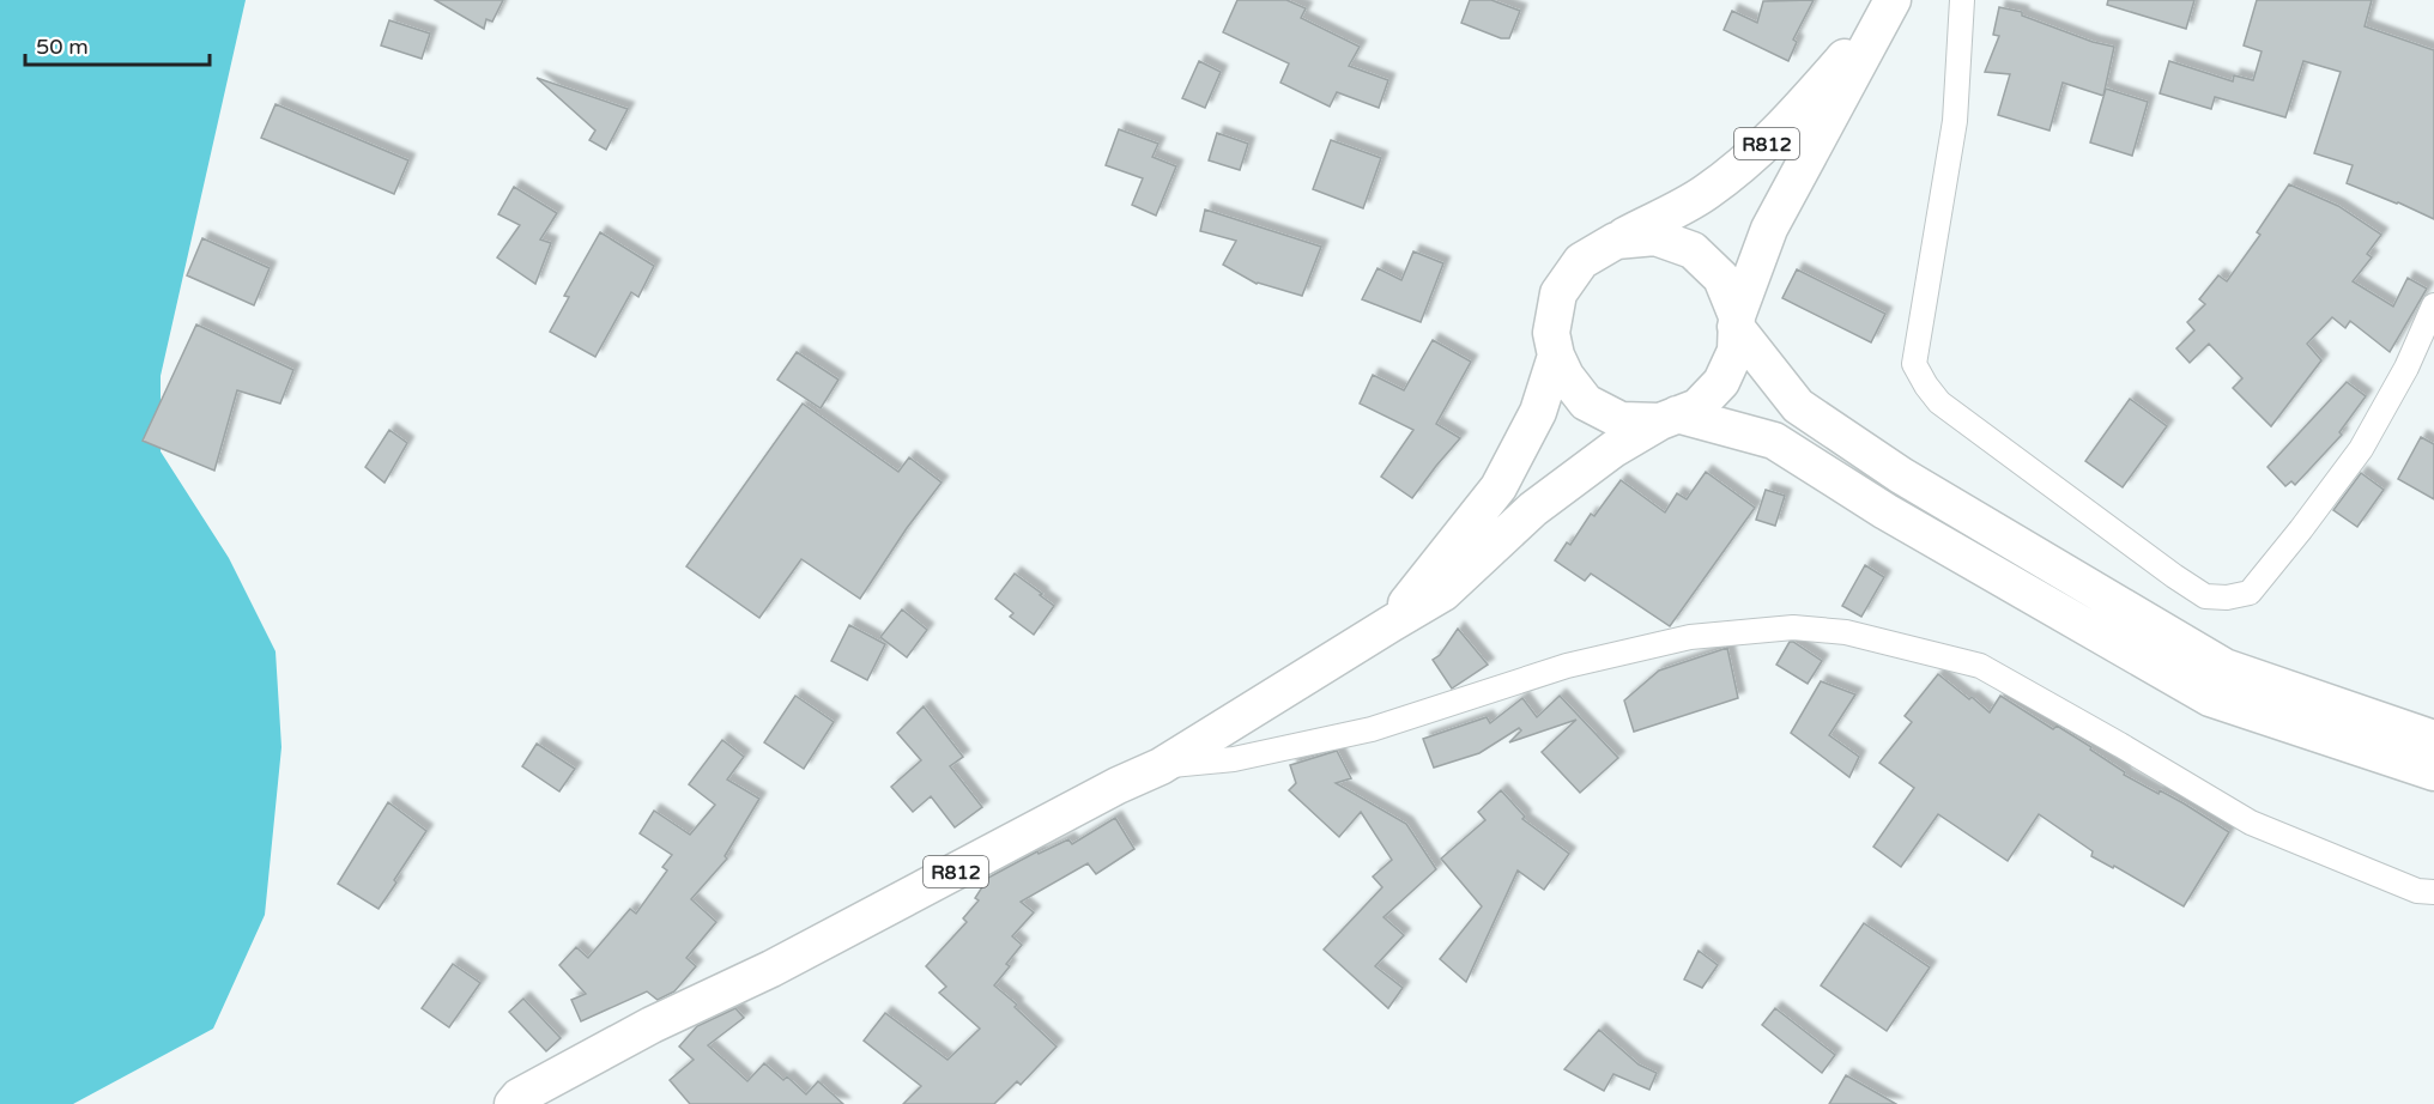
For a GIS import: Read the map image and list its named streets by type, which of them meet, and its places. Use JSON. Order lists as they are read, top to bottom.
{
  "streets": {
    "main road": ["R812"]
  },
  "scale_bar": "50 m"
}
